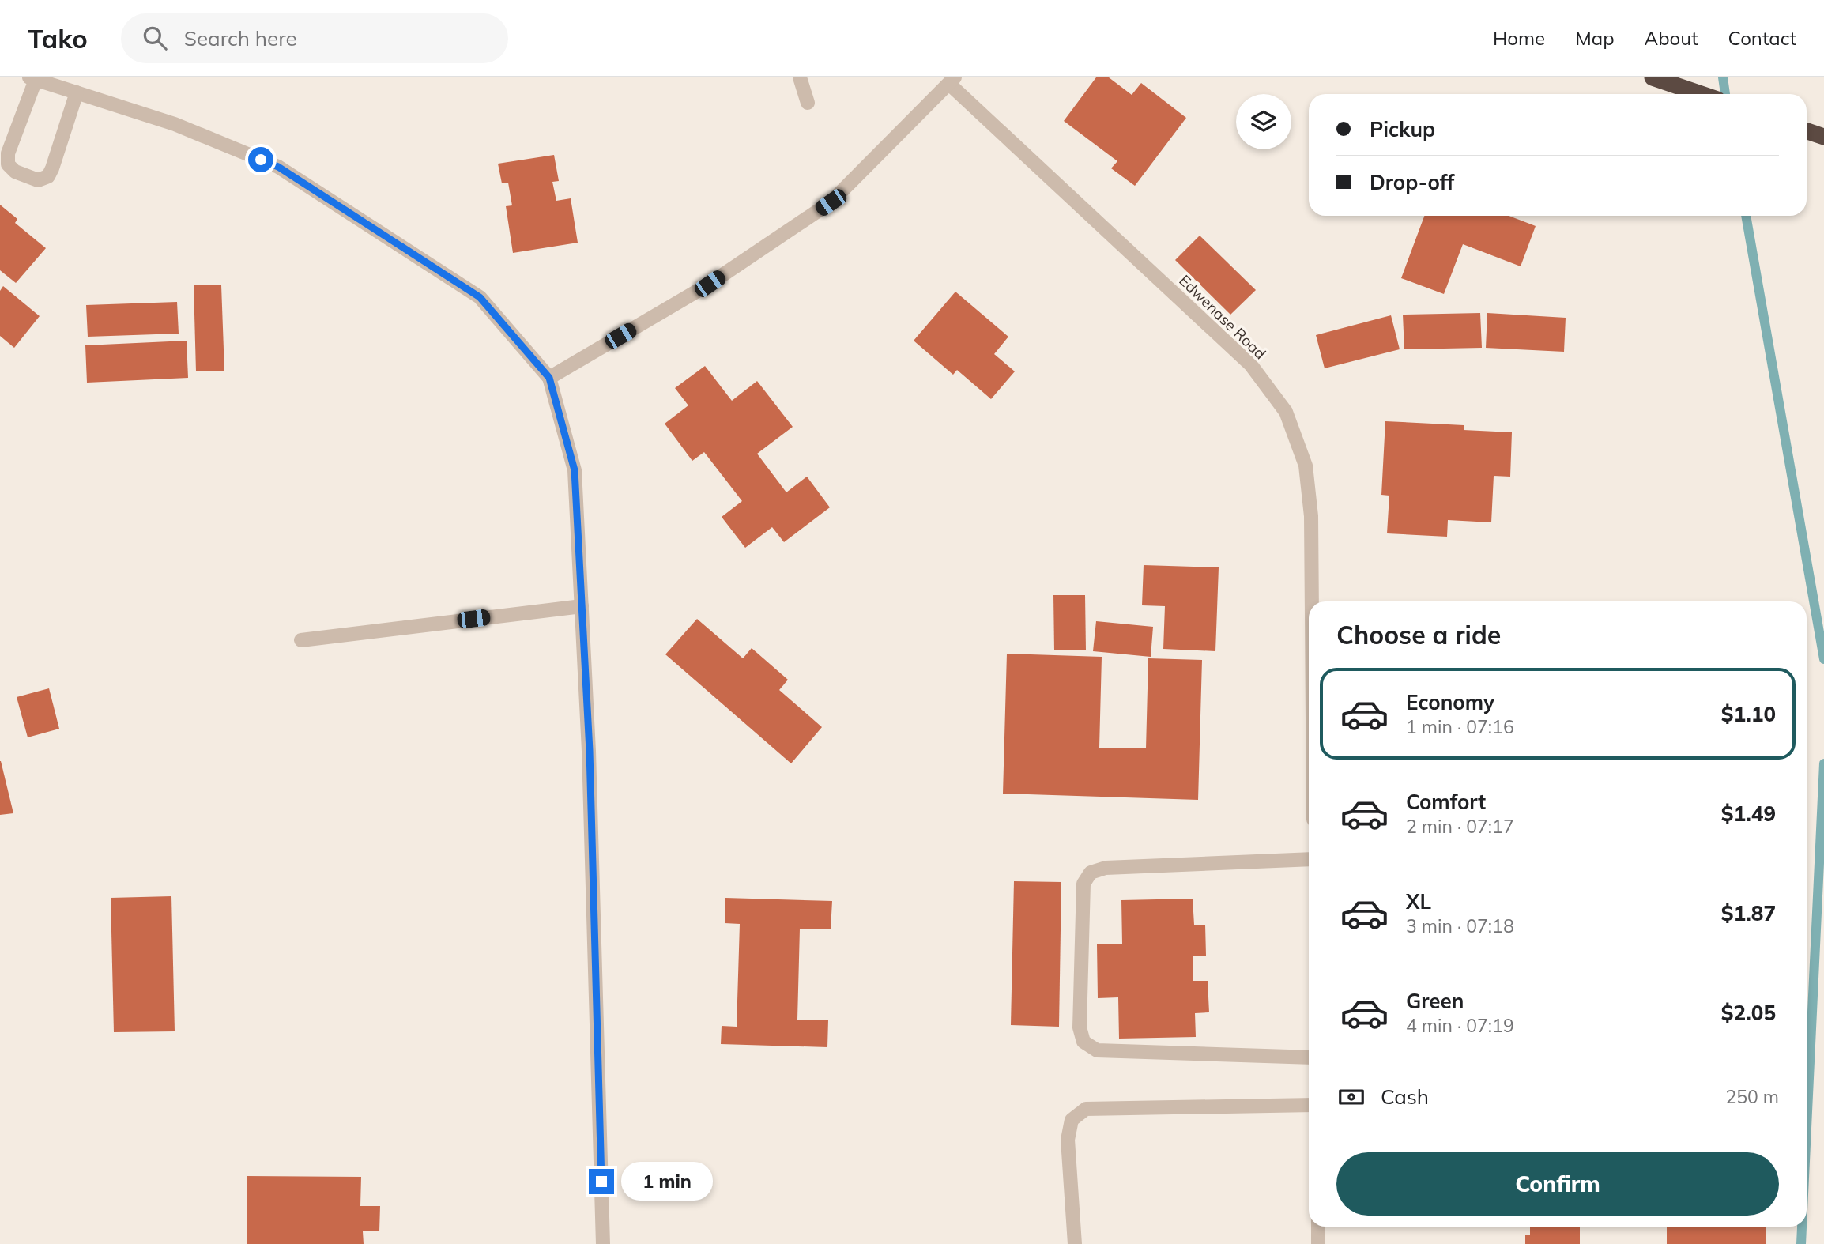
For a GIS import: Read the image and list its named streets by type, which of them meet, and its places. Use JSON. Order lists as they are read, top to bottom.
{
  "streets": {
    "street": ["Edwenase Road"]
  },
  "page": {
    "header": "Tako",
    "search": "Search here",
    "nav": [
      "Home",
      "Map",
      "About",
      "Contact"
    ],
    "banner": ["Pickup", "Drop-off"],
    "heading": "Choose a ride",
    "list": [
      {
        "name": "Economy",
        "note": "1 min · 07:16",
        "value": "$1.10"
      },
      {
        "name": "Comfort",
        "note": "2 min · 07:17",
        "value": "$1.49"
      },
      {
        "name": "XL",
        "note": "3 min · 07:18",
        "value": "$1.87"
      },
      {
        "name": "Green",
        "note": "4 min · 07:19",
        "value": "$2.05"
      }
    ],
    "pay": ["Cash", "250 m"],
    "buttons": "Confirm",
    "bubble": "1 min"
  }
}
